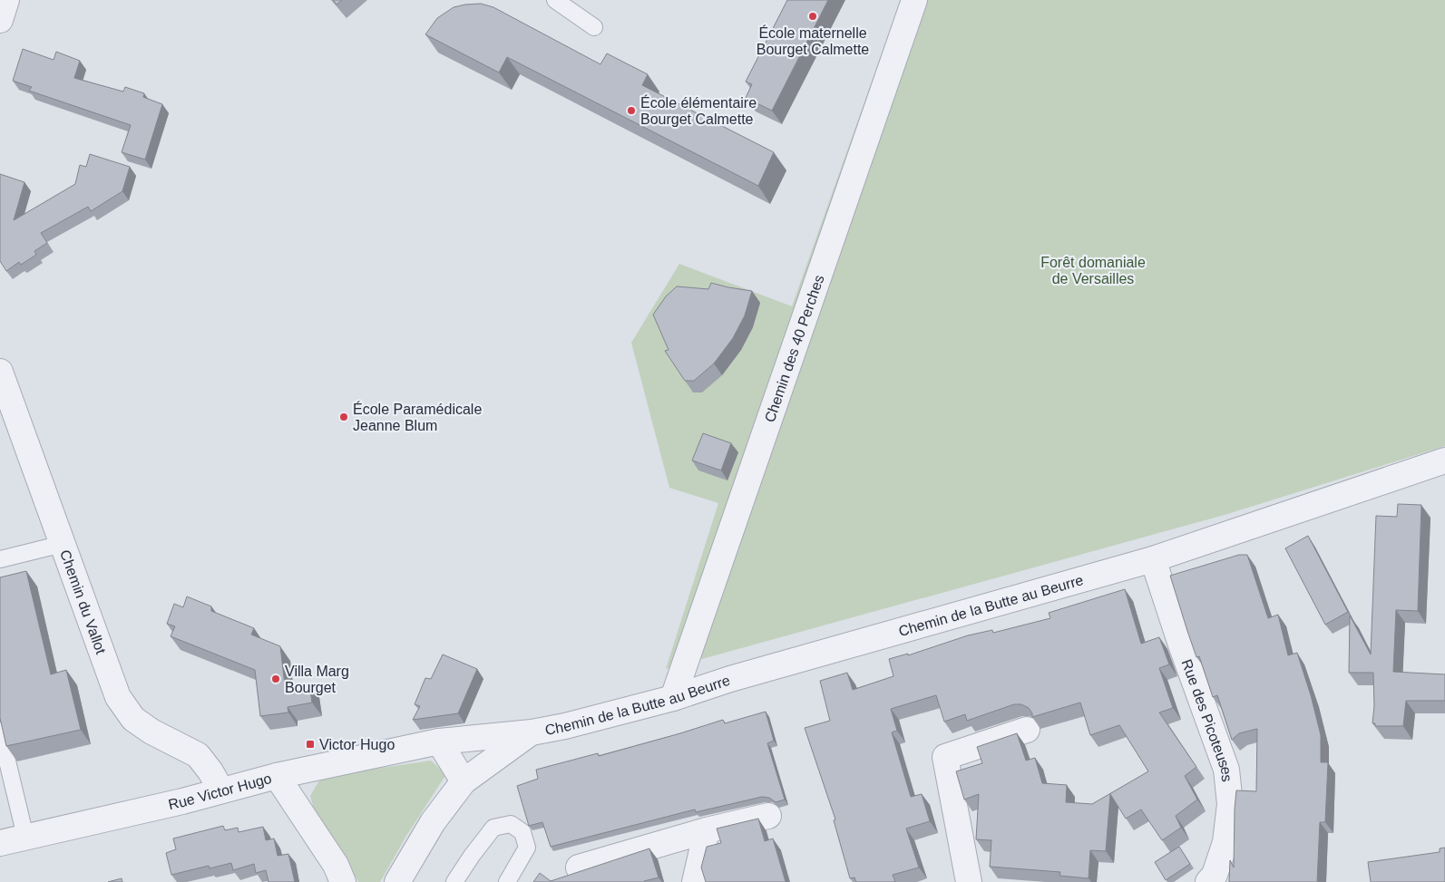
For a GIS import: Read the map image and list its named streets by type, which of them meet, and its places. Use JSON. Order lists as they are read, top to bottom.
{
  "streets": {
    "street": [
      "Chemin des 40 Perches",
      "Chemin du Vallot",
      "Chemin de la Butte au Beurre",
      "Rue des Picoteuses",
      "Rue Victor Hugo"
    ]
  },
  "crossings": [
    ["Chemin des 40 Perches", "Chemin de la Butte au Beurre"],
    ["Chemin du Vallot", "Rue Victor Hugo"],
    ["Chemin de la Butte au Beurre", "Rue des Picoteuses"],
    ["Chemin de la Butte au Beurre", "Rue Victor Hugo"]
  ],
  "parks": ["Forêt domaniale de Versailles"],
  "places": {
    "other": [
      "École maternelle Bourget Calmette",
      "École élémentaire Bourget Calmette",
      "École Paramédicale Jeanne Blum",
      "Villa Marg Bourget"
    ],
    "transit": ["Victor Hugo"]
  }
}
